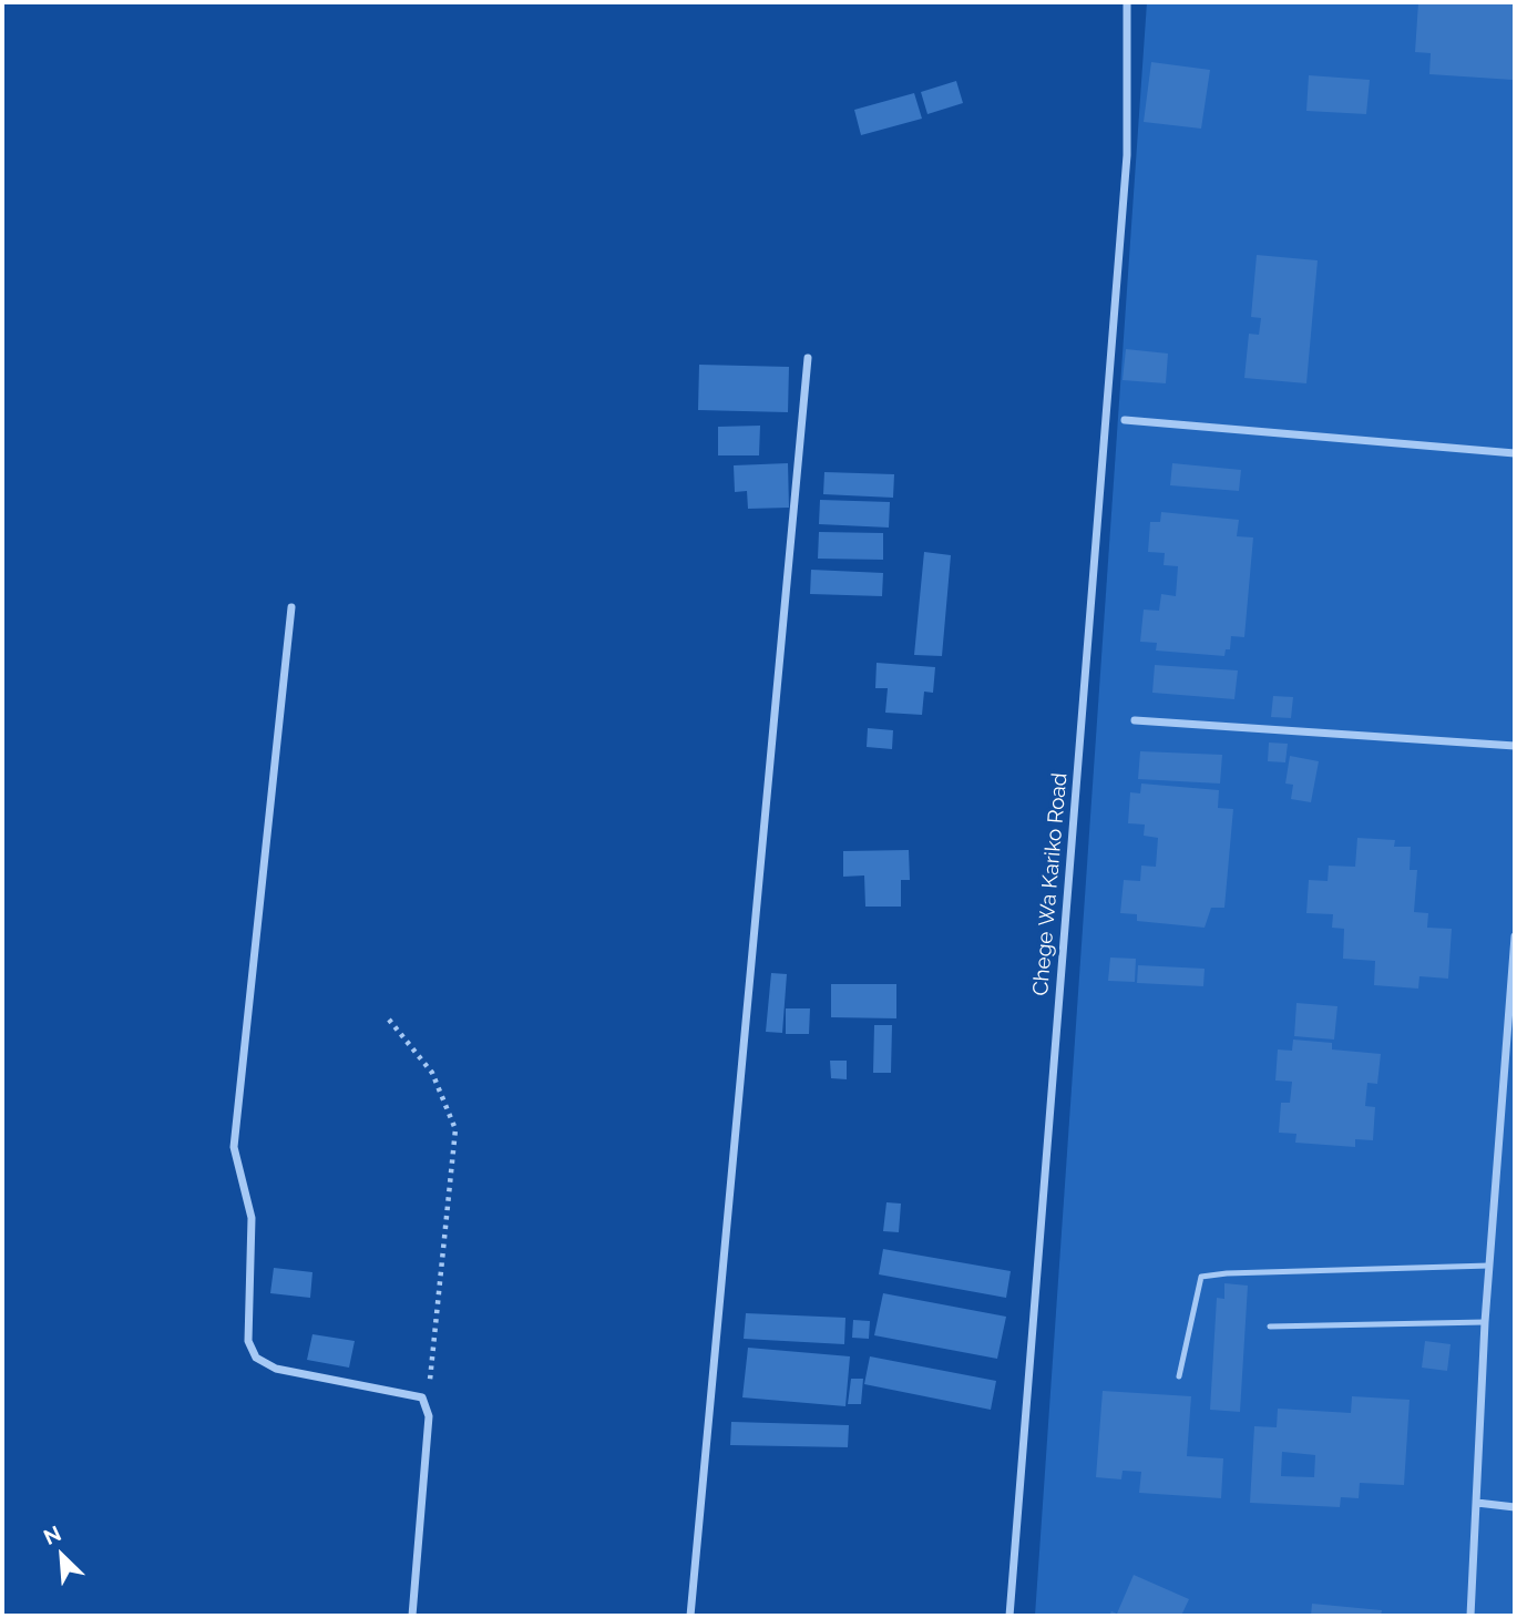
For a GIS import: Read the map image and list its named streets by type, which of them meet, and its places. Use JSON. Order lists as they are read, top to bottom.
{
  "streets": {
    "street": ["Chege Wa Kariko Road"]
  },
  "north": "top left"
}
